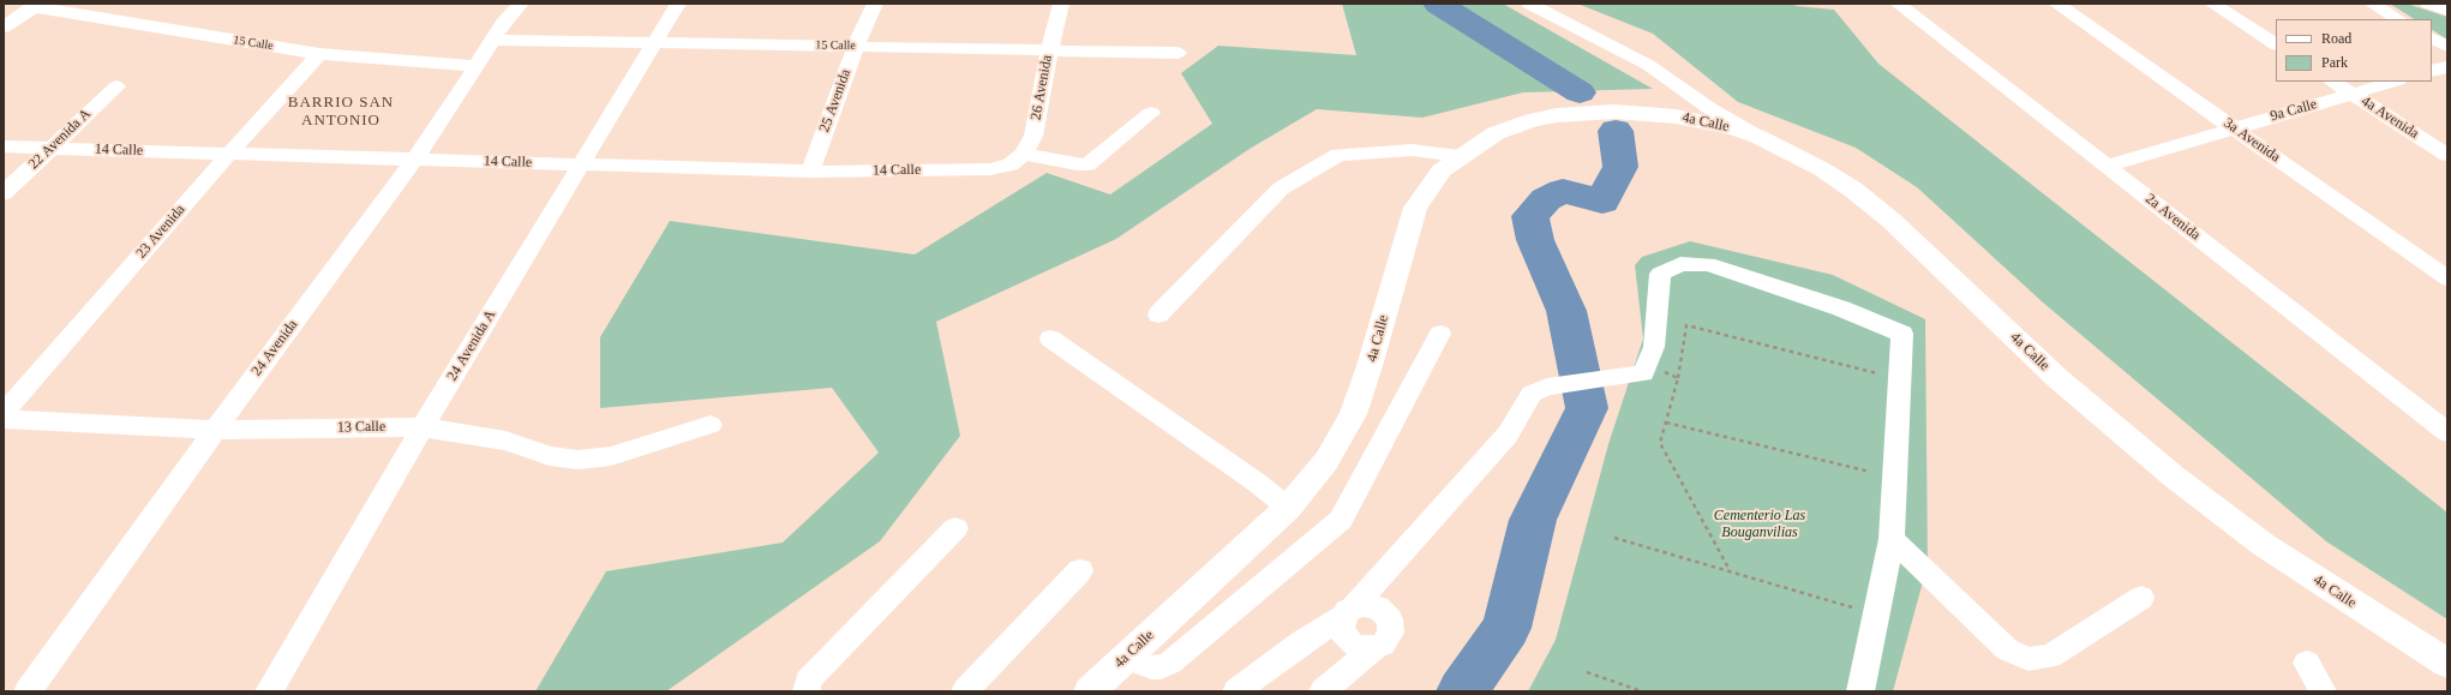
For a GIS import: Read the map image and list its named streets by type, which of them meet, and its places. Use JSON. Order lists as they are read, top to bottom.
{
  "streets": {
    "main road": ["4a Calle"],
    "street": [
      "15 Calle",
      "26 Avenida",
      "25 Avenida",
      "9a Calle",
      "4a Avenida",
      "22 Avenida A",
      "3a Avenida",
      "14 Calle",
      "2a Avenida",
      "23 Avenida",
      "24 Avenida A",
      "24 Avenida",
      "13 Calle"
    ]
  },
  "crossings": [
    ["15 Calle", "26 Avenida"],
    ["15 Calle", "25 Avenida"],
    ["15 Calle", "23 Avenida"],
    ["15 Calle", "24 Avenida A"],
    ["15 Calle", "24 Avenida"],
    ["26 Avenida", "14 Calle"],
    ["25 Avenida", "14 Calle"],
    ["9a Calle", "4a Avenida"],
    ["9a Calle", "3a Avenida"],
    ["9a Calle", "2a Avenida"],
    ["22 Avenida A", "14 Calle"],
    ["14 Calle", "23 Avenida"],
    ["14 Calle", "24 Avenida A"],
    ["14 Calle", "24 Avenida"],
    ["24 Avenida A", "13 Calle"],
    ["24 Avenida", "13 Calle"]
  ],
  "districts": ["BARRIO SAN ANTONIO"],
  "parks": ["Cementerio Las Bouganvilias"],
  "legend": ["Road", "Park"]
}
